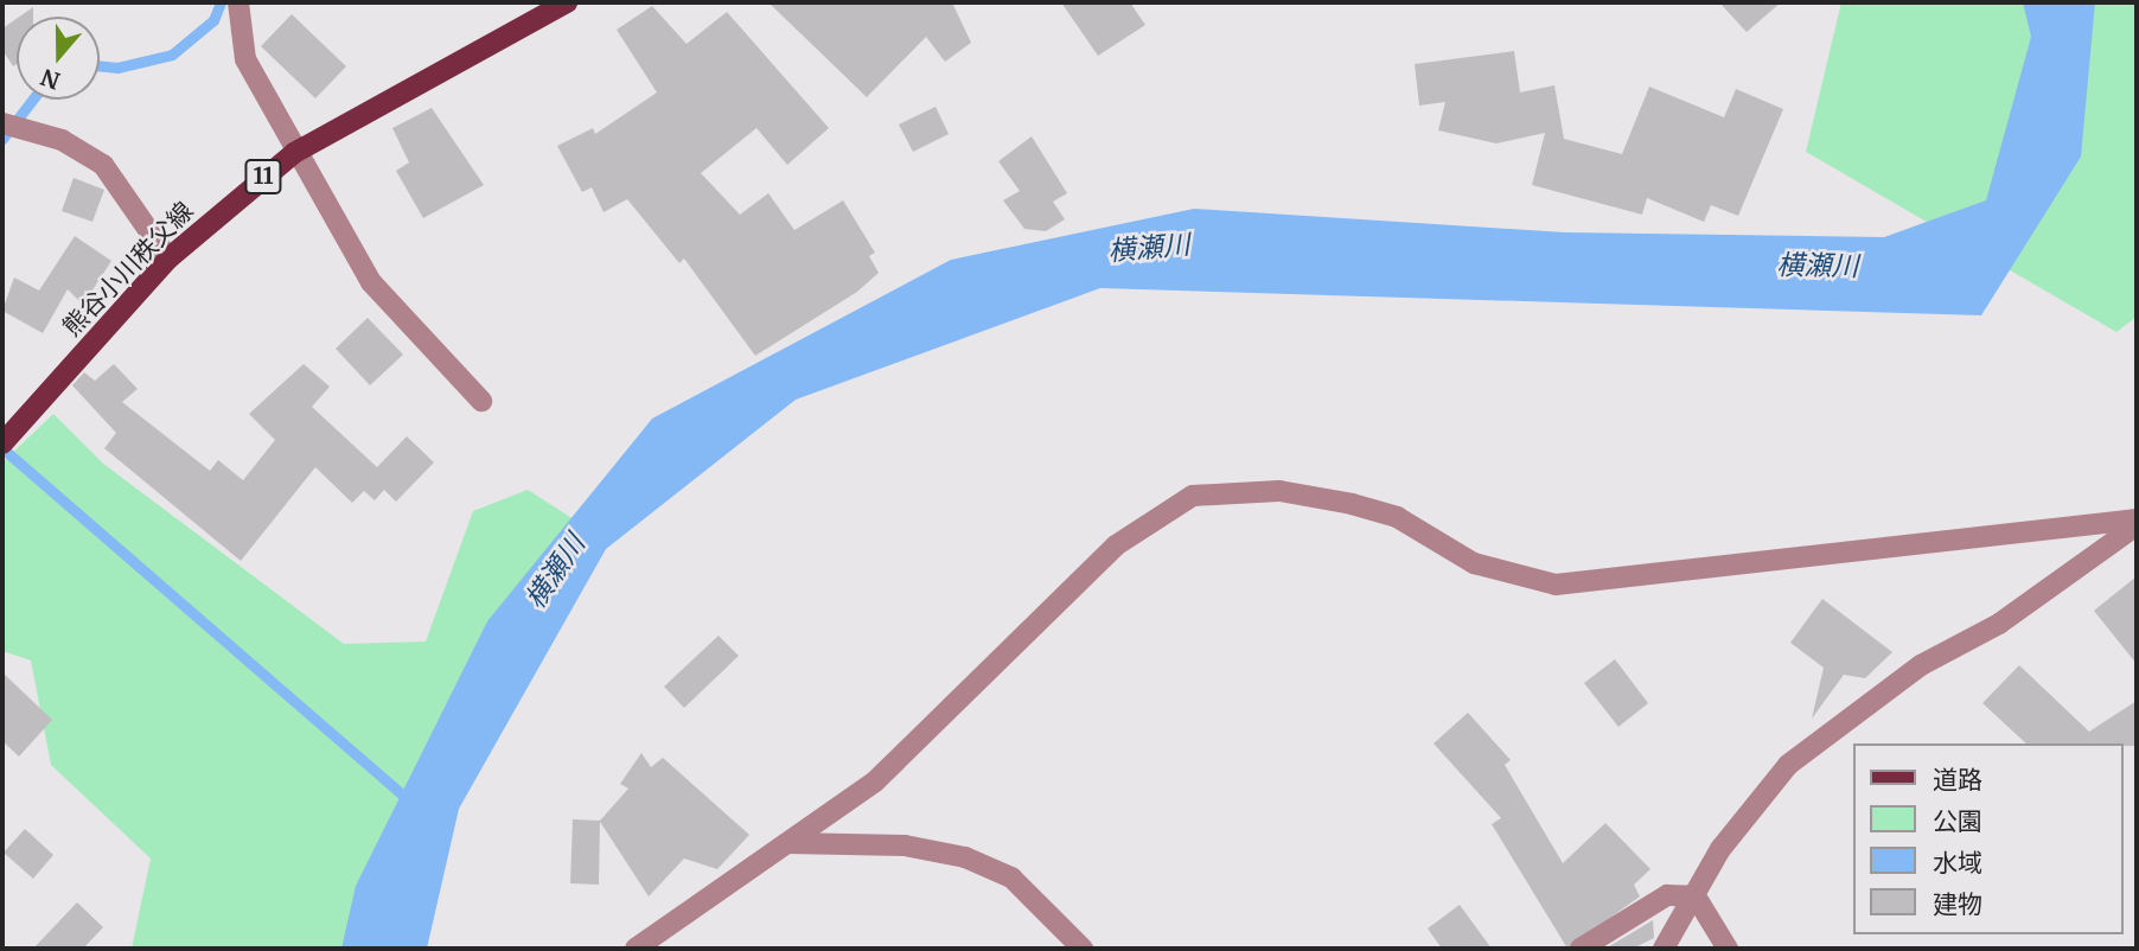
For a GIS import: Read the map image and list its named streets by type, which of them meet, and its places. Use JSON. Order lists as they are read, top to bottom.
{
  "streets": {
    "main road": ["11", "熊谷小川秩父線"]
  },
  "water": ["横瀬川"],
  "legend": [
    "道路",
    "公園",
    "水域",
    "建物"
  ],
  "north": "bottom"
}
